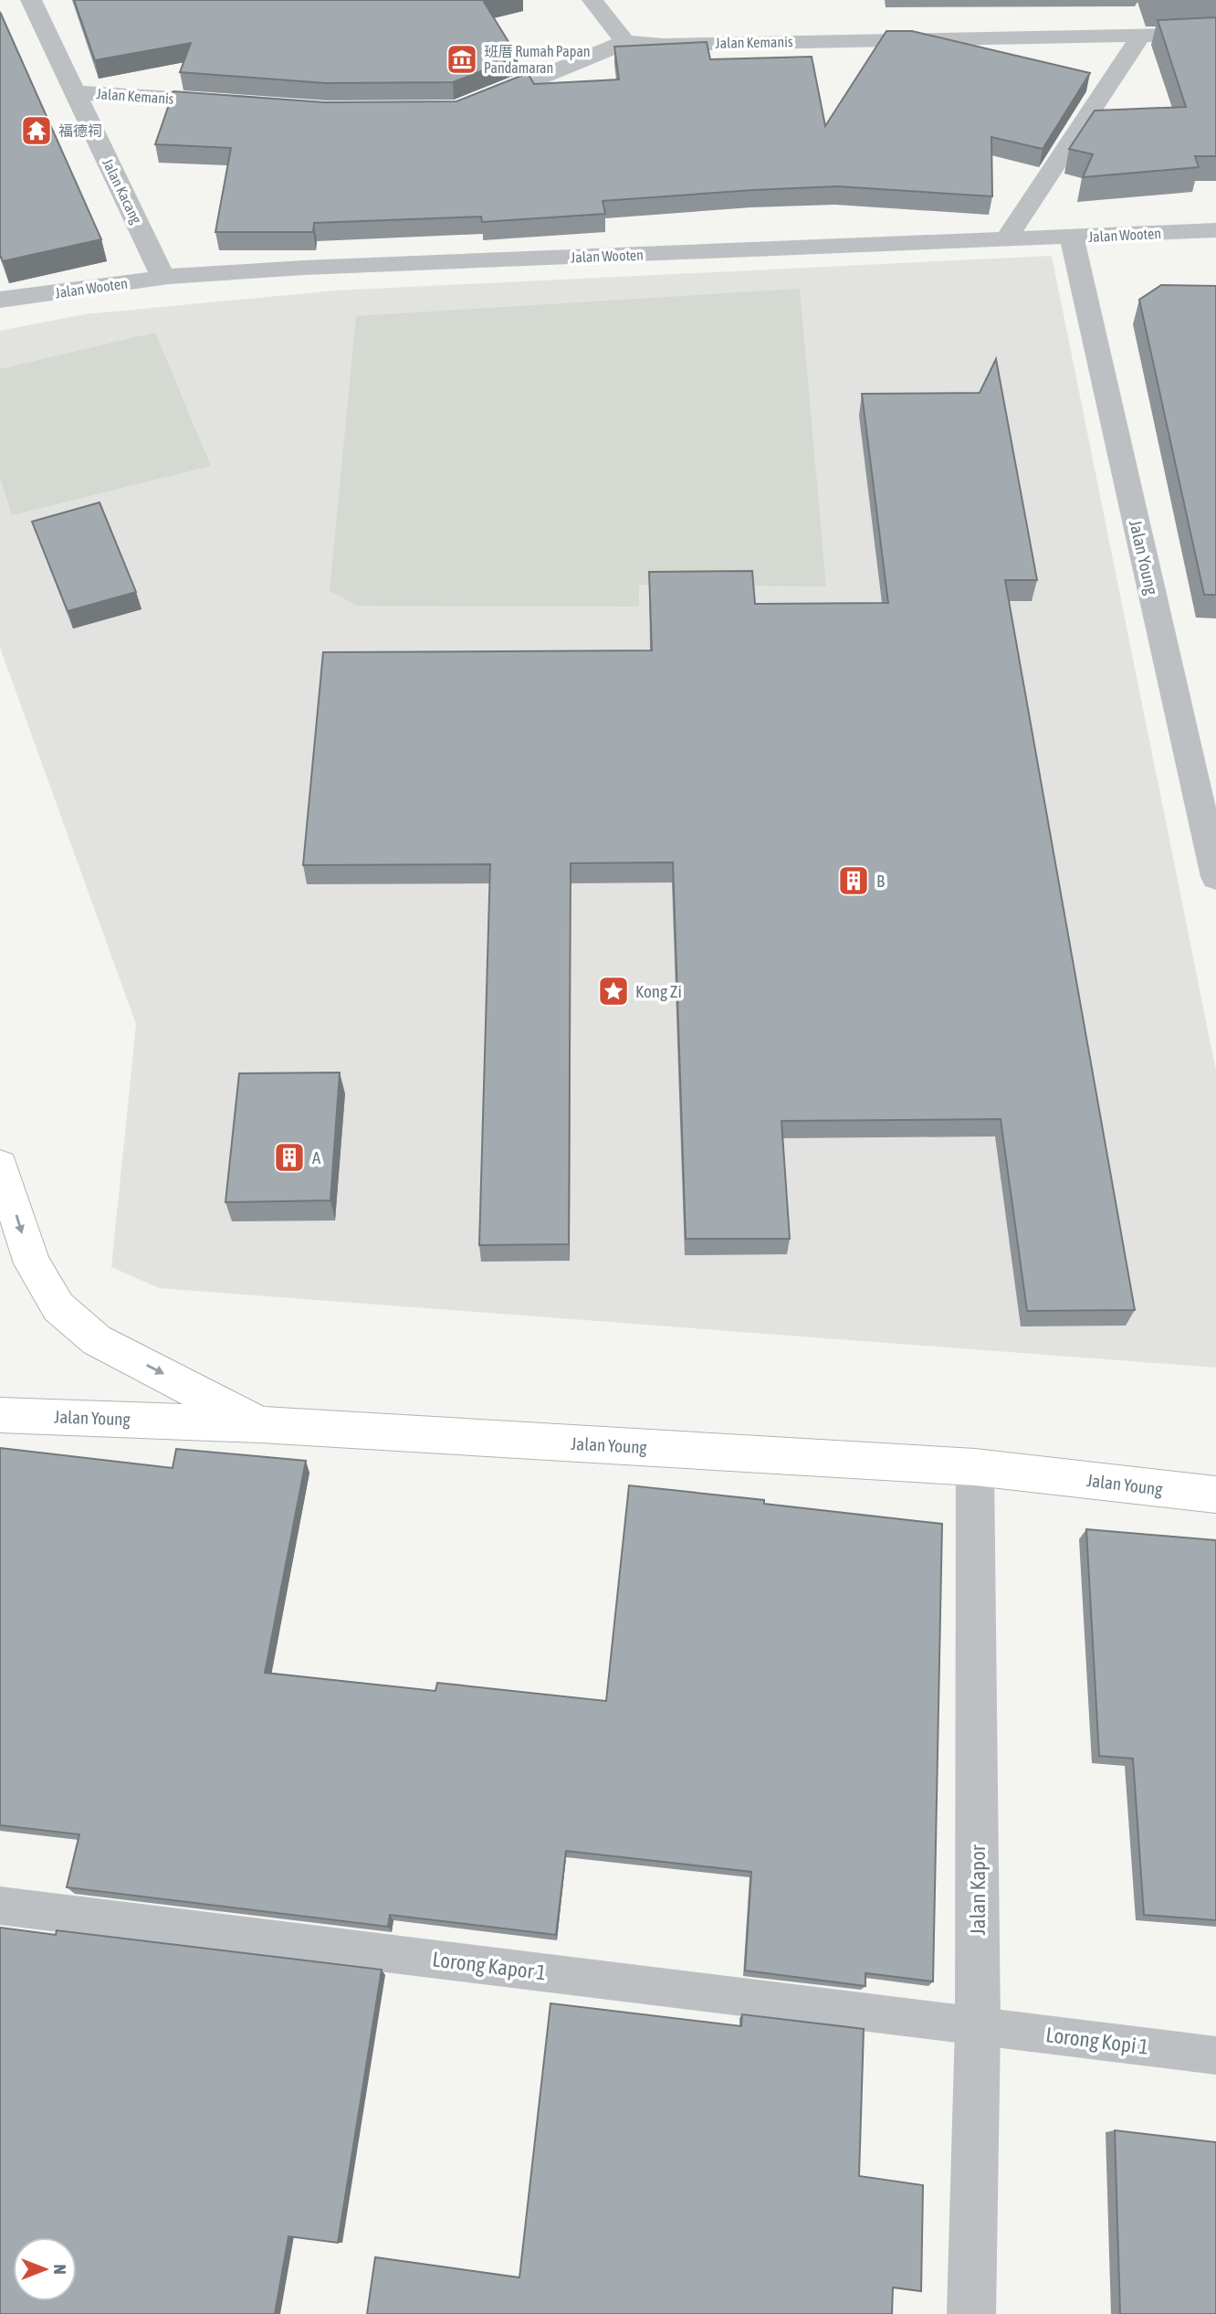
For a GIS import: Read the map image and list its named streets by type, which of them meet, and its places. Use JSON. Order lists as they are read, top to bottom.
{
  "streets": {
    "main road": ["Jalan Young"],
    "street": [
      "Jalan Kemanis",
      "Jalan Kacang",
      "Jalan Wooten",
      "Jalan Kapor"
    ],
    "lane": ["Lorong Kapor 1", "Lorong Kopi 1"]
  },
  "crossings": [
    ["Jalan Kemanis", "Jalan Kacang"],
    ["Jalan Kacang", "Jalan Wooten"],
    ["Jalan Wooten", "Jalan Young"],
    ["Jalan Young", "Jalan Kapor"],
    ["Jalan Kapor", "Lorong Kapor 1"],
    ["Jalan Kapor", "Lorong Kopi 1"],
    ["Lorong Kapor 1", "Lorong Kopi 1"]
  ],
  "places": {
    "museum": ["班厝 Rumah Papan Pandamaran"],
    "temple": ["福德祠"],
    "building": ["B", "A"],
    "place": ["Kong Zi"]
  },
  "north": "right"
}
